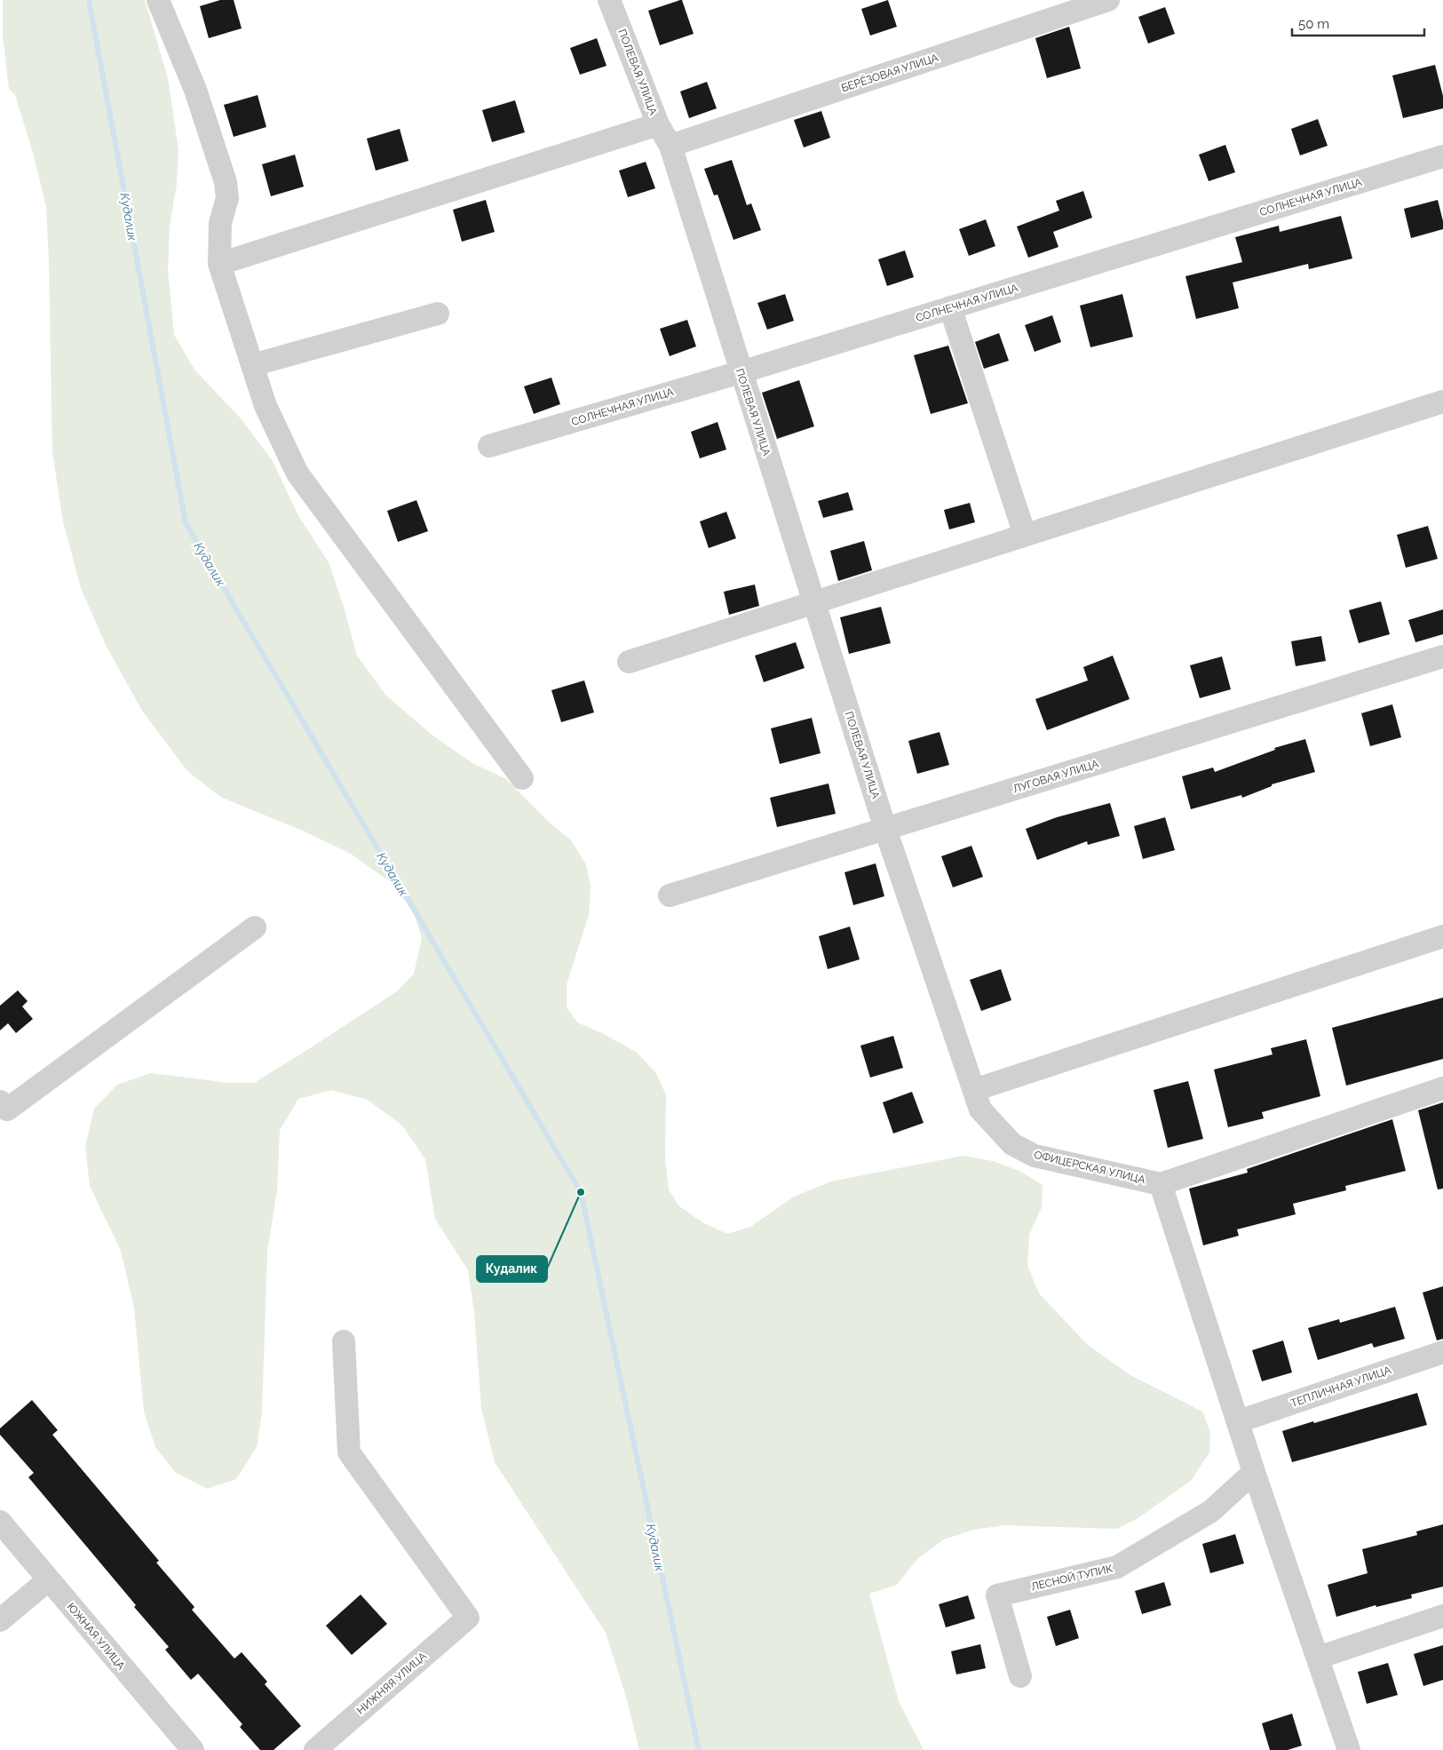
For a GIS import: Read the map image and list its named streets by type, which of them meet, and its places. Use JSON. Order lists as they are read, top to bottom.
{
  "streets": {
    "street": [
      "ПОЛЕВАЯ УЛИЦА",
      "БЕРЁЗОВАЯ УЛИЦА",
      "СОЛНЕЧНАЯ УЛИЦА",
      "ЛУГОВАЯ УЛИЦА",
      "ОФИЦЕРСКАЯ УЛИЦА",
      "ТЕПЛИЧНАЯ УЛИЦА",
      "ЛЕСНОЙ ТУПИК",
      "ЮЖНАЯ УЛИЦА",
      "НИЖНЯЯ УЛИЦА"
    ]
  },
  "crossings": [
    ["ПОЛЕВАЯ УЛИЦА", "БЕРЁЗОВАЯ УЛИЦА"],
    ["ПОЛЕВАЯ УЛИЦА", "СОЛНЕЧНАЯ УЛИЦА"],
    ["ПОЛЕВАЯ УЛИЦА", "ЛУГОВАЯ УЛИЦА"],
    ["ПОЛЕВАЯ УЛИЦА", "ОФИЦЕРСКАЯ УЛИЦА"],
    ["ЛУГОВАЯ УЛИЦА", "ОФИЦЕРСКАЯ УЛИЦА"]
  ],
  "water": ["Кудалик"],
  "places": ["Кудалик"],
  "scale_bar": "50 m"
}
